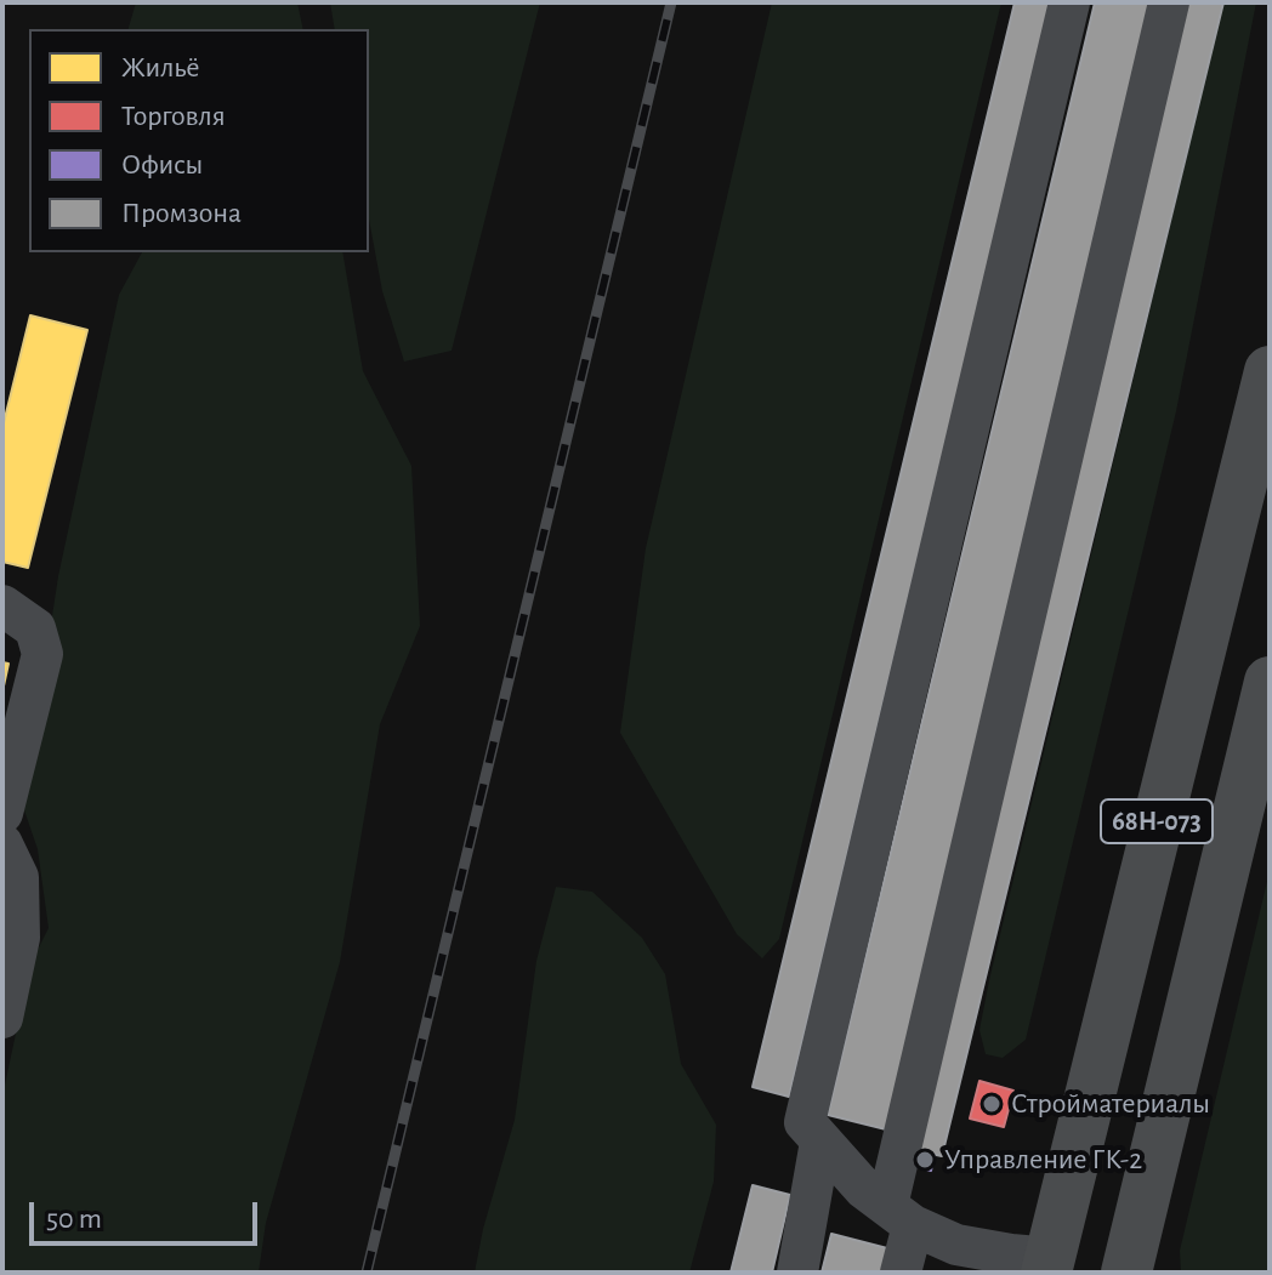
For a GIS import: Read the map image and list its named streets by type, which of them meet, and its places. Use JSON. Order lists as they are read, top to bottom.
{
  "streets": {
    "main road": ["68Н-073"]
  },
  "places": ["Стройматериалы", "Управление ГК-2"],
  "legend": [
    "Жильё",
    "Торговля",
    "Офисы",
    "Промзона"
  ],
  "scale_bar": "50 m"
}
